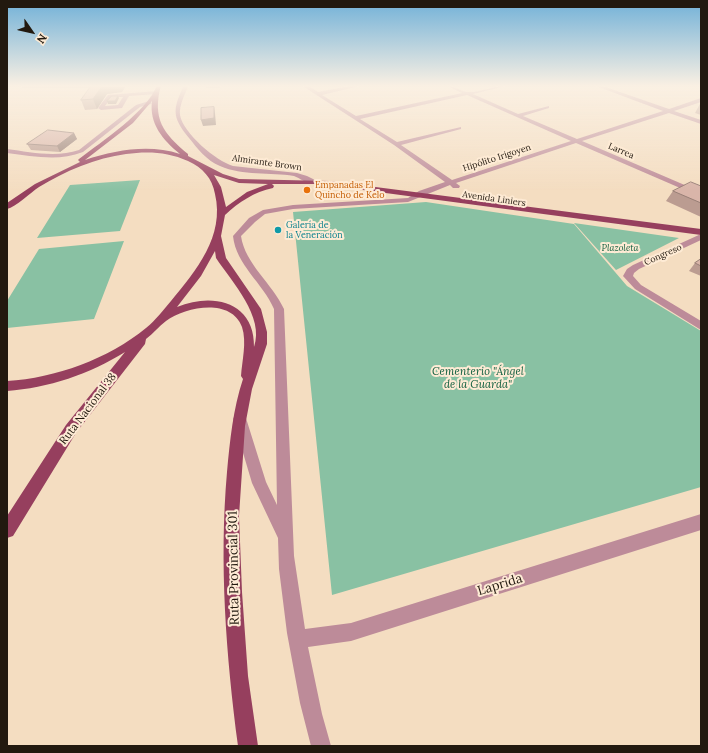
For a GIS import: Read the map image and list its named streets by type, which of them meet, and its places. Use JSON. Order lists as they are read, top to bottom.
{
  "streets": {
    "main road": ["Avenida Liniers", "Ruta Nacional 38", "Ruta Provincial 301"],
    "street": [
      "Larrea",
      "Hipólito Irigoyen",
      "Almirante Brown",
      "Congreso",
      "Laprida"
    ]
  },
  "crossings": [
    ["Larrea", "Hipólito Irigoyen"],
    ["Hipólito Irigoyen", "Avenida Liniers"],
    ["Almirante Brown", "Avenida Liniers"],
    ["Avenida Liniers", "Congreso"]
  ],
  "parks": ["Plazoleta", "Cementerio \"Ángel de la Guarda\""],
  "places": ["Empanadas El Quincho de Kelo", "Galería de la Veneración"],
  "north": "bottom right"
}
